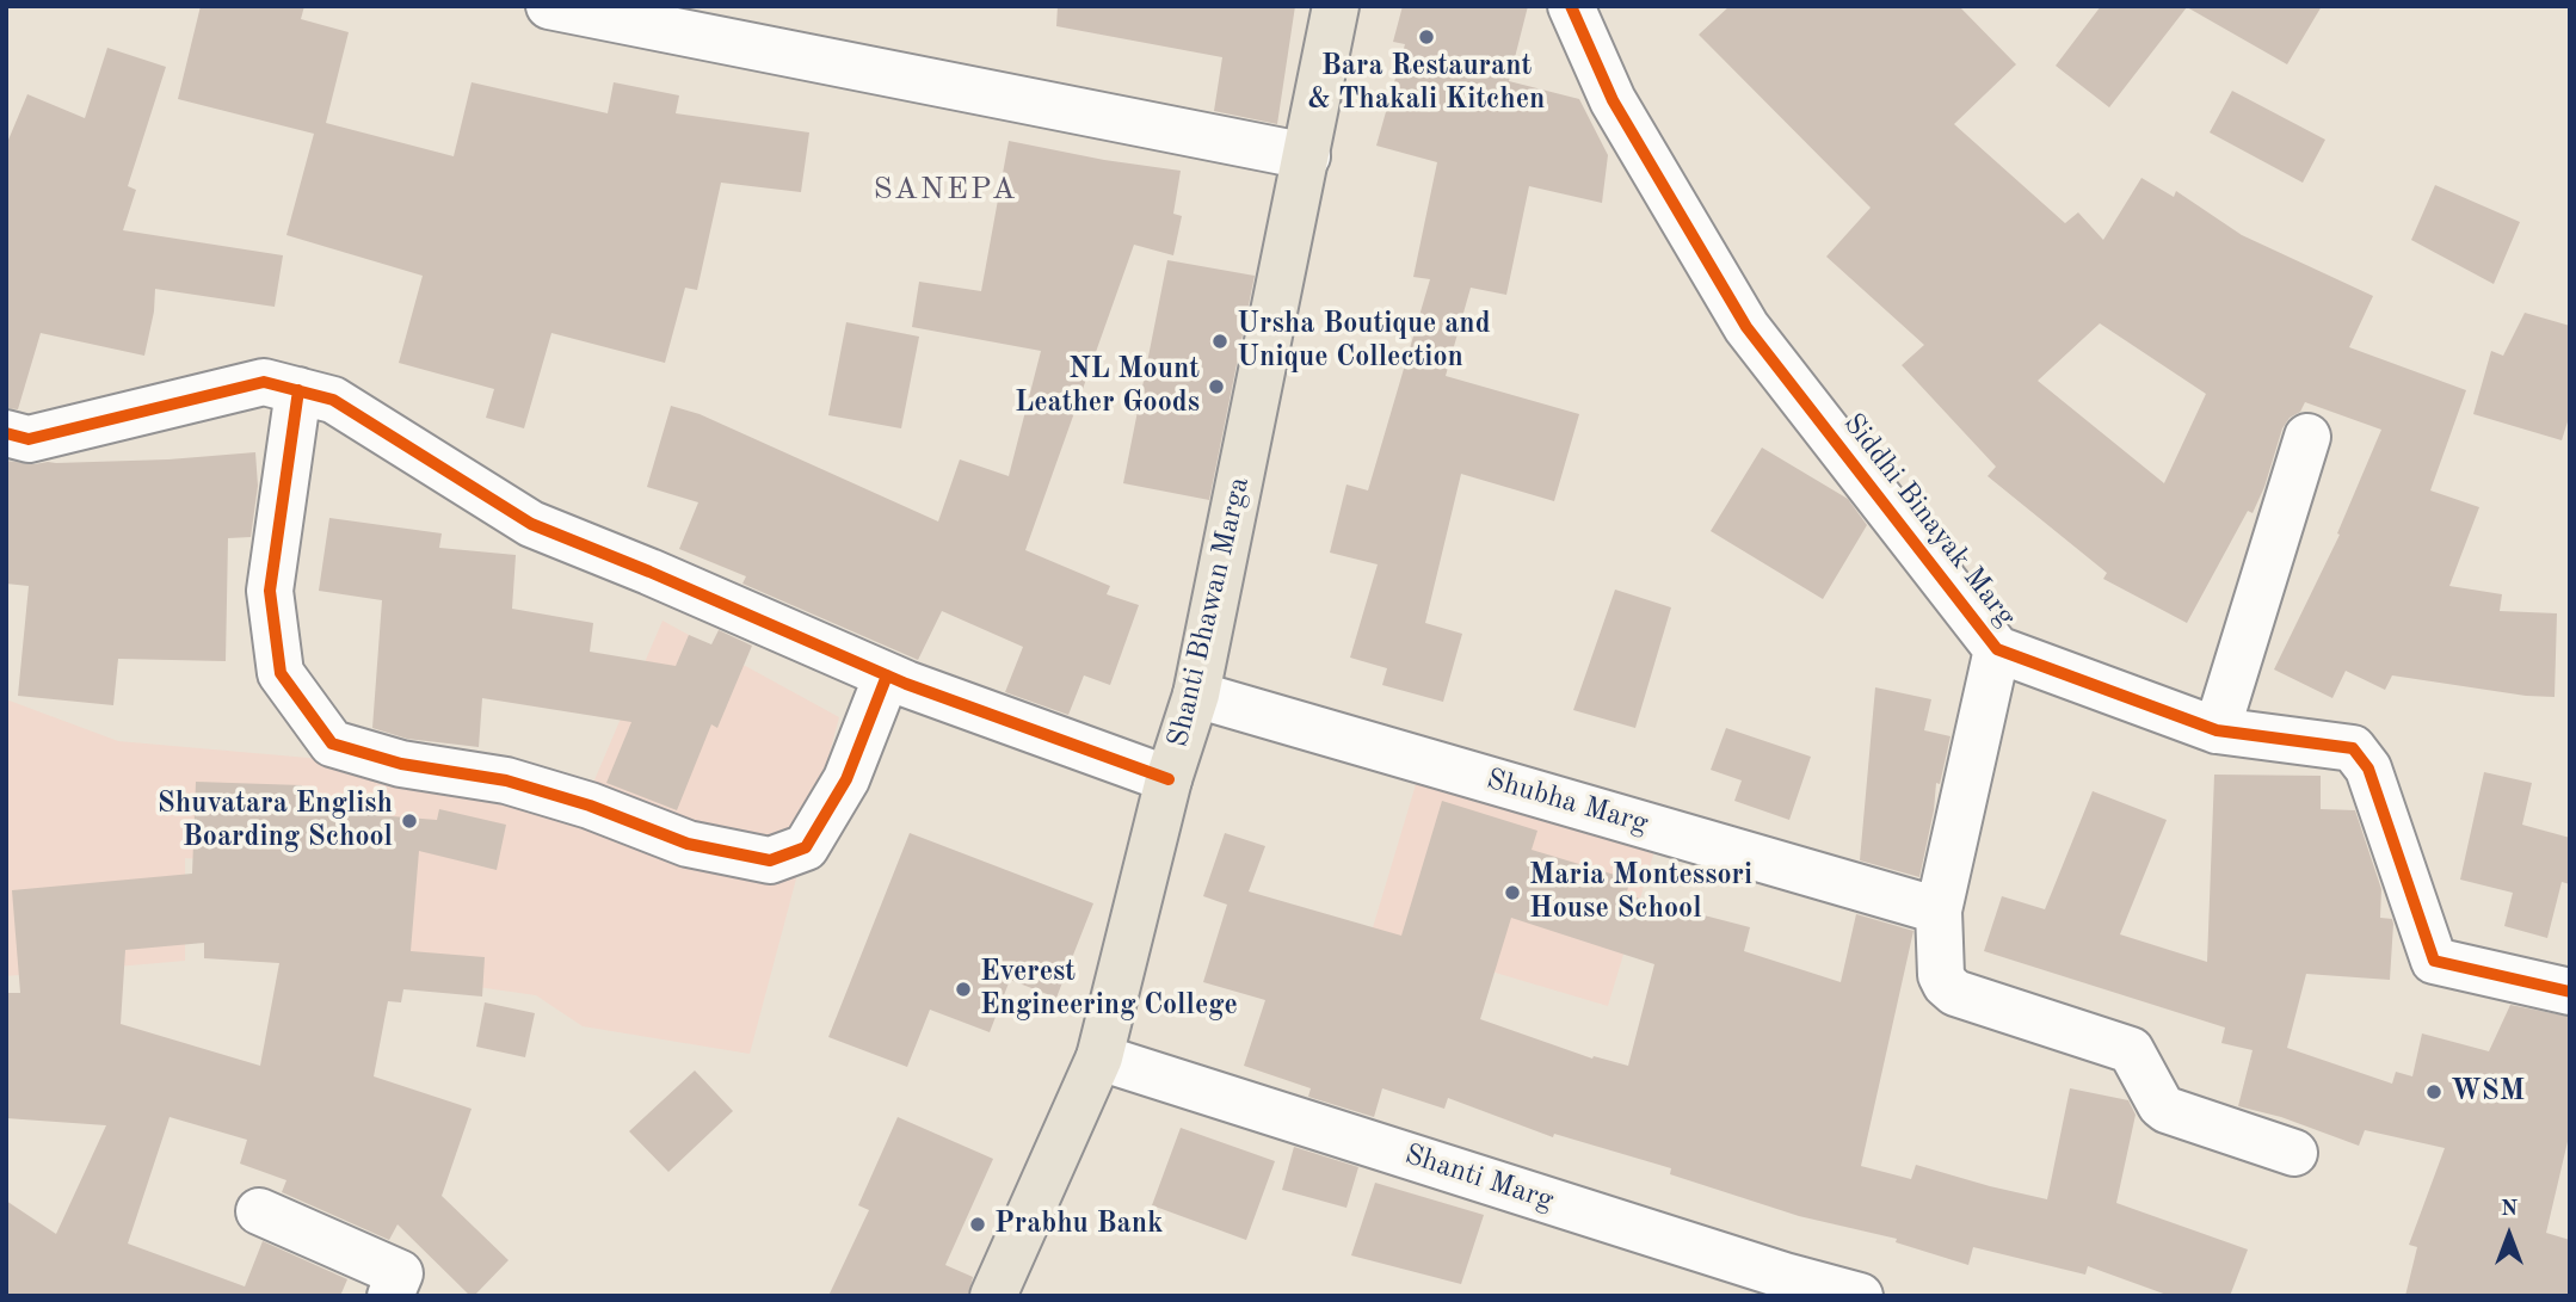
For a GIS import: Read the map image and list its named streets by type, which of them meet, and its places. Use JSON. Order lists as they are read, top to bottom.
{
  "streets": {
    "main road": ["Shanti Bhawan Marga"],
    "street": ["Siddhi Binayak Marg", "Shubha Marg", "Shanti Marg"]
  },
  "crossings": [
    ["Shanti Bhawan Marga", "Shubha Marg"],
    ["Shanti Bhawan Marga", "Shanti Marg"]
  ],
  "districts": ["SANEPA"],
  "places": [
    "Bara Restaurant & Thakali Kitchen",
    "Ursha Boutique and Unique Collection",
    "NL Mount Leather Goods",
    "Shuvatara English Boarding School",
    "Maria Montessori House School",
    "Everest Engineering College",
    "WSM",
    "Prabhu Bank"
  ],
  "north": "top"
}
